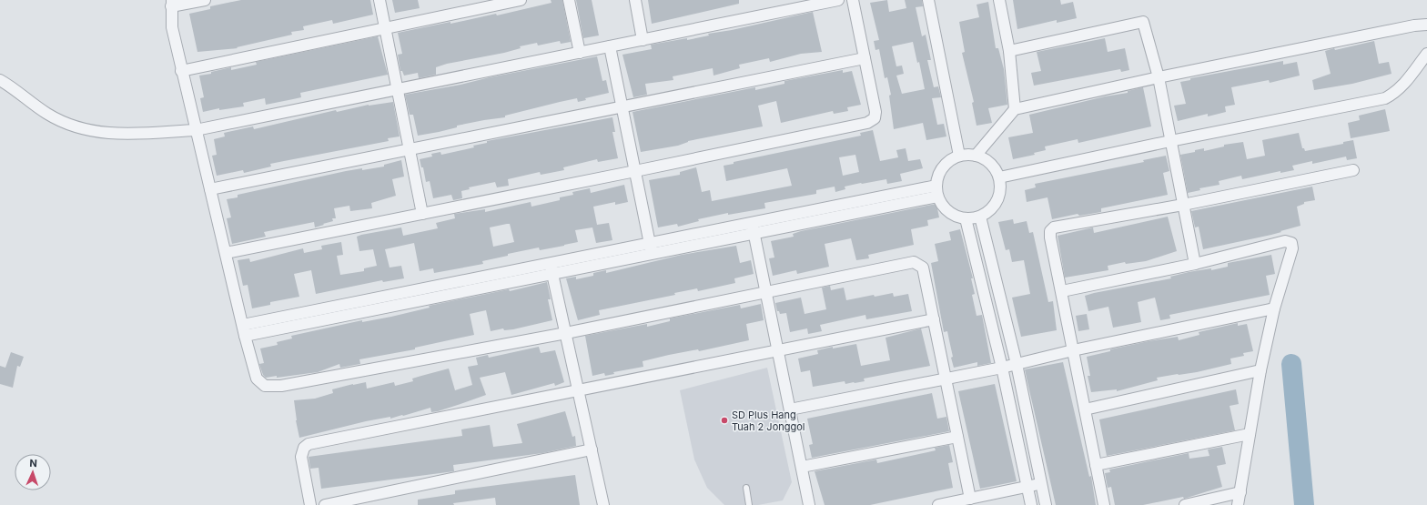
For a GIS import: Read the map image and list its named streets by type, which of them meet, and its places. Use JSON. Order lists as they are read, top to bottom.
{
  "places": ["SD Plus Hang Tuah 2 Jonggol"],
  "north": "top"
}
